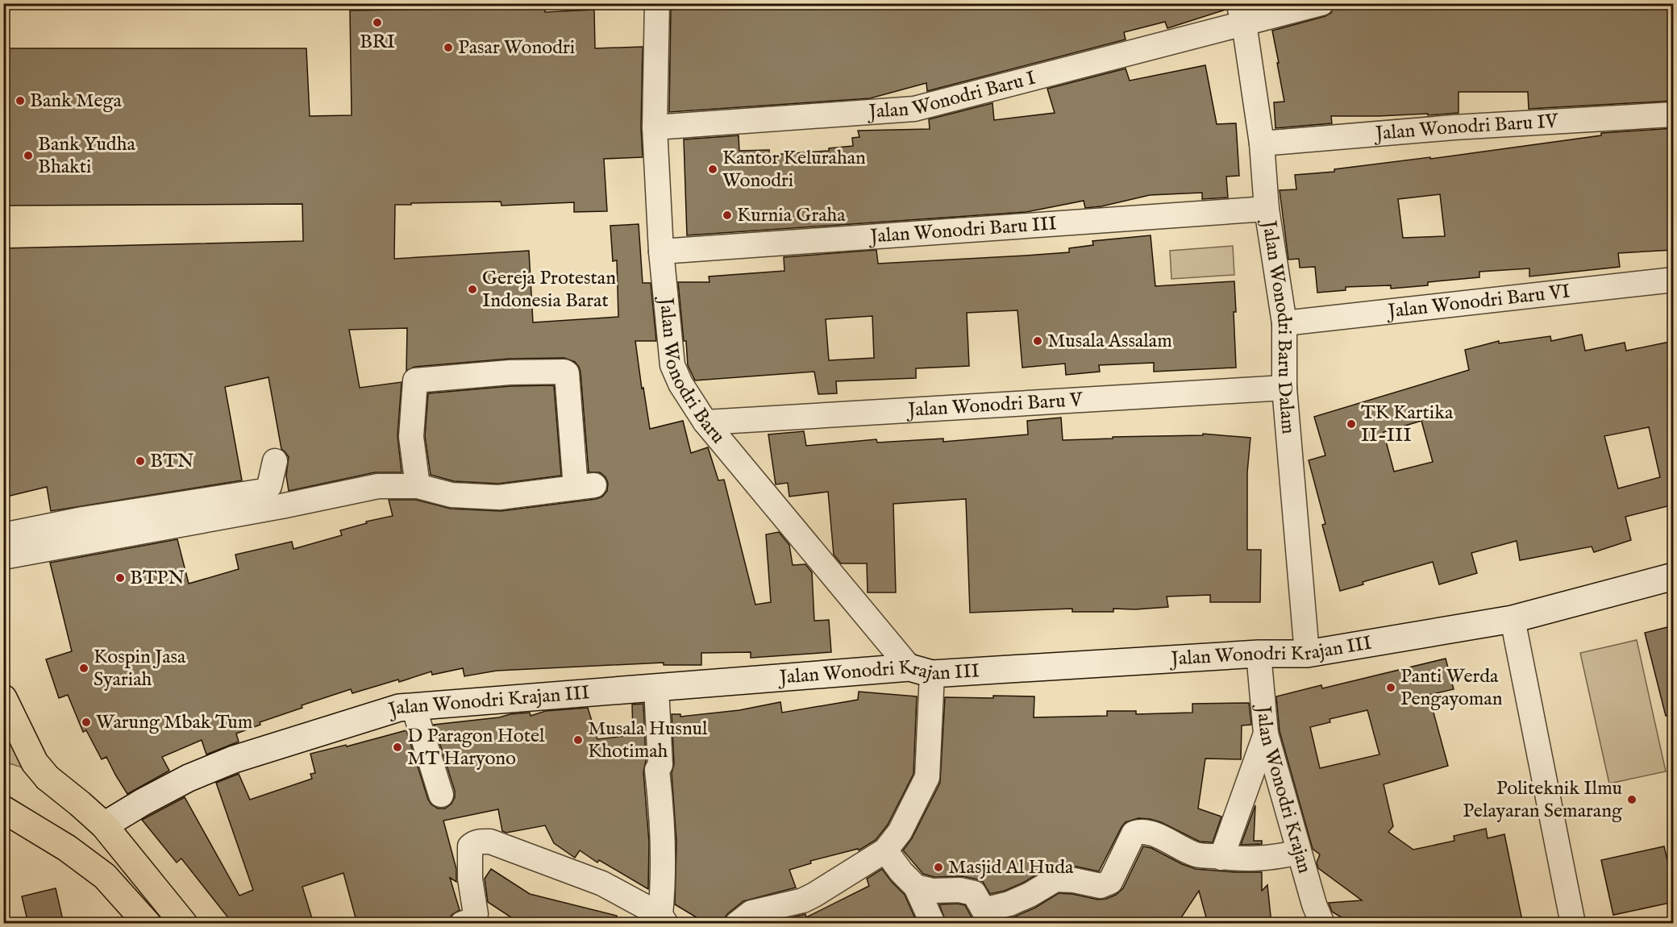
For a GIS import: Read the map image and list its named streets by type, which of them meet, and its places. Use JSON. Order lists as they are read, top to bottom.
{
  "streets": {
    "main road": ["Jalan Wonodri Krajan III"],
    "street": [
      "Jalan Wonodri Baru I",
      "Jalan Wonodri Baru IV",
      "Jalan Wonodri Baru III",
      "Jalan Wonodri Baru VI",
      "Jalan Wonodri Baru Dalam",
      "Jalan Wonodri Baru",
      "Jalan Wonodri Baru V",
      "Jalan Wonodri Krajan"
    ]
  },
  "crossings": [
    ["Jalan Wonodri Baru I", "Jalan Wonodri Baru Dalam"],
    ["Jalan Wonodri Baru I", "Jalan Wonodri Baru"],
    ["Jalan Wonodri Baru IV", "Jalan Wonodri Baru Dalam"],
    ["Jalan Wonodri Baru III", "Jalan Wonodri Baru Dalam"],
    ["Jalan Wonodri Baru III", "Jalan Wonodri Baru"],
    ["Jalan Wonodri Baru VI", "Jalan Wonodri Baru Dalam"],
    ["Jalan Wonodri Baru Dalam", "Jalan Wonodri Baru V"],
    ["Jalan Wonodri Baru Dalam", "Jalan Wonodri Krajan III"],
    ["Jalan Wonodri Baru", "Jalan Wonodri Baru V"],
    ["Jalan Wonodri Baru", "Jalan Wonodri Krajan III"],
    ["Jalan Wonodri Krajan III", "Jalan Wonodri Krajan"]
  ],
  "places": [
    "BRI",
    "Pasar Wonodri",
    "Bank Mega",
    "Bank Yudha Bhakti",
    "Kantor Kelurahan Wonodri",
    "Kurnia Graha",
    "Gereja Protestan Indonesia Barat",
    "Musala Assalam",
    "TK Kartika II-III",
    "BTN",
    "BTPN",
    "Kospin Jasa Syariah",
    "Panti Werda Pengayoman",
    "Warung Mbak Tum",
    "Musala Husnul Khotimah",
    "D Paragon Hotel MT Haryono",
    "Politeknik Ilmu Pelayaran Semarang",
    "Masjid Al Huda"
  ]
}
